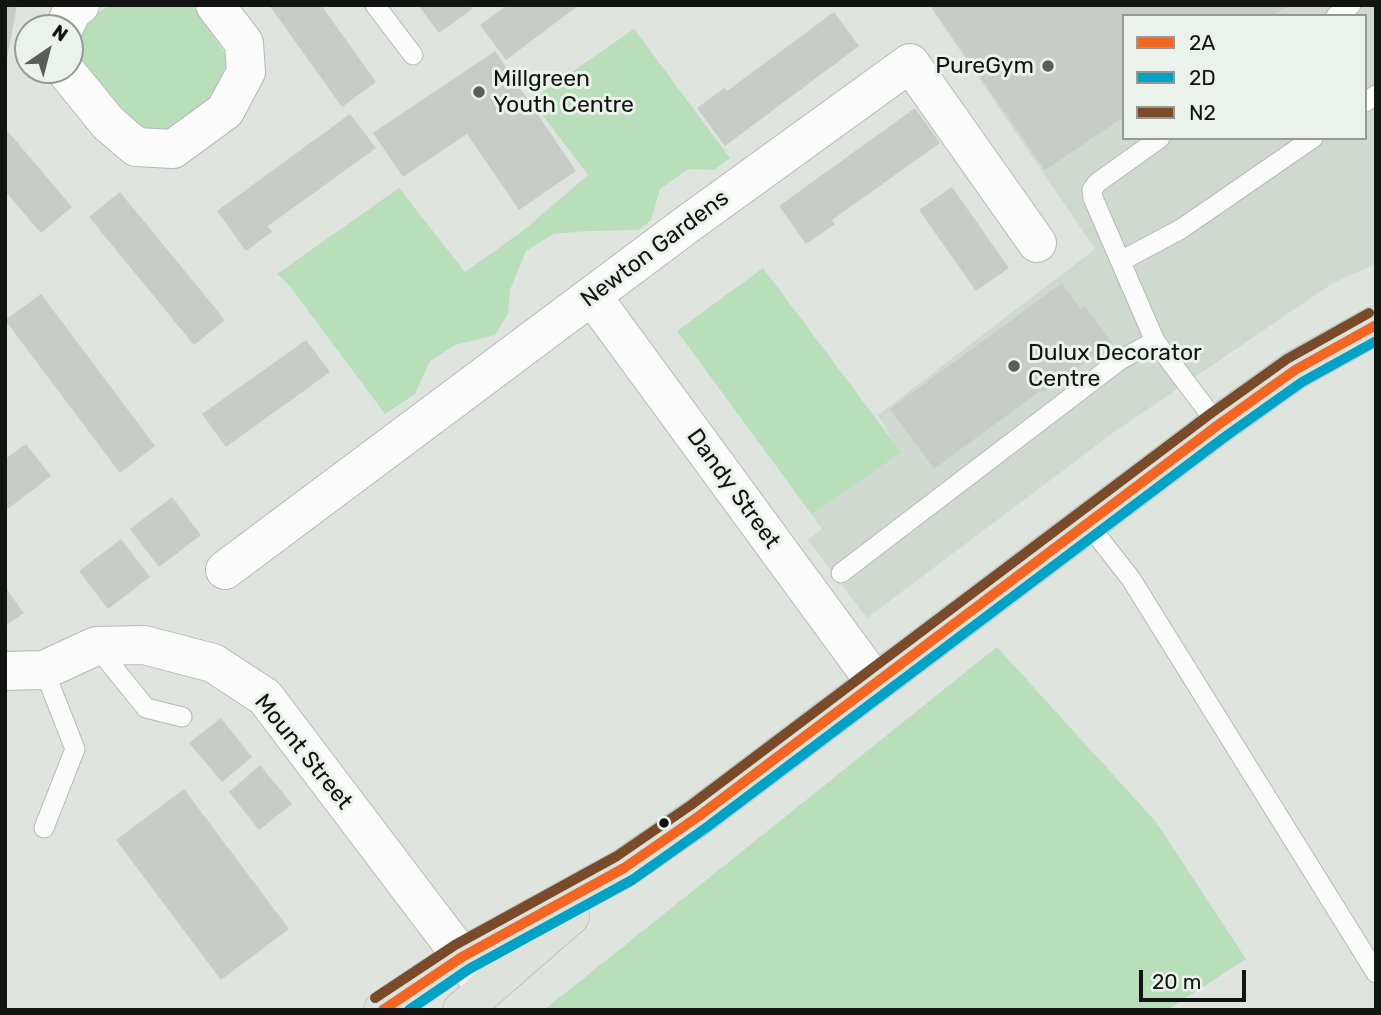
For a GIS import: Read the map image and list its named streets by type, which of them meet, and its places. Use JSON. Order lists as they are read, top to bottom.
{
  "streets": {
    "street": ["Newton Gardens", "Dandy Street", "Mount Street"]
  },
  "crossings": [
    ["Newton Gardens", "Dandy Street"]
  ],
  "places": ["PureGym", "Millgreen Youth Centre", "Dulux Decorator Centre"],
  "lines": ["transit line N2", "transit line 2A", "transit line 2D"],
  "legend": ["2A", "2D", "N2"],
  "scale_bar": "20 m",
  "north": "top right"
}
